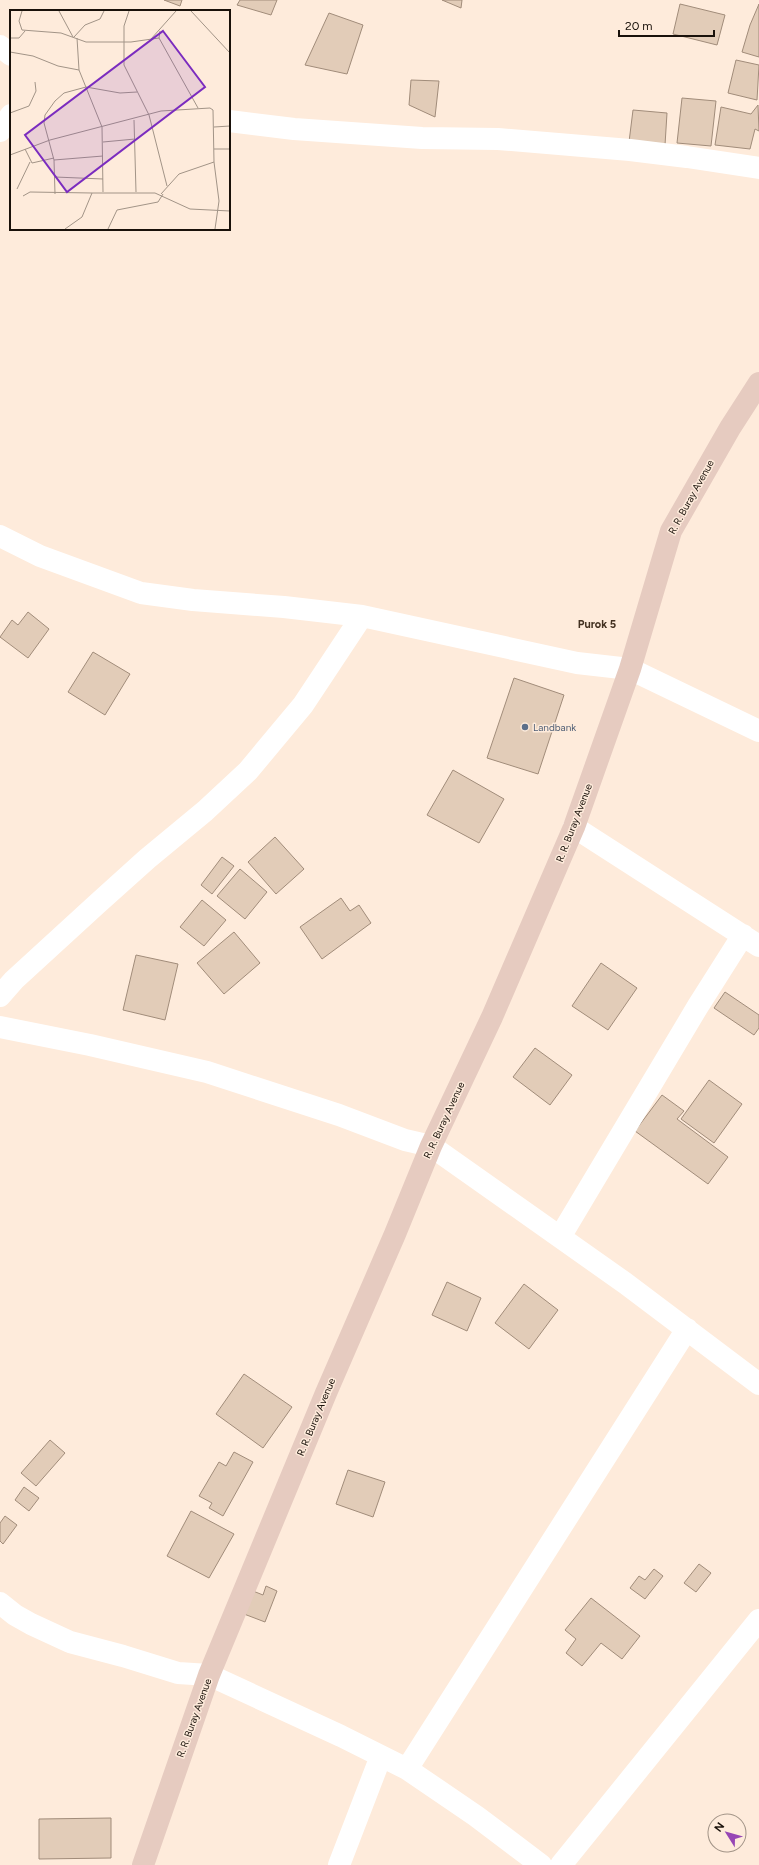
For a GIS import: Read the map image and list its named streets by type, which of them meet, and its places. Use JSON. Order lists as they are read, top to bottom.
{
  "streets": {
    "street": ["R. R. Buray Avenue"]
  },
  "districts": ["Purok 5"],
  "places": ["Landbank"],
  "scale_bar": "20 m",
  "north": "top left"
}
